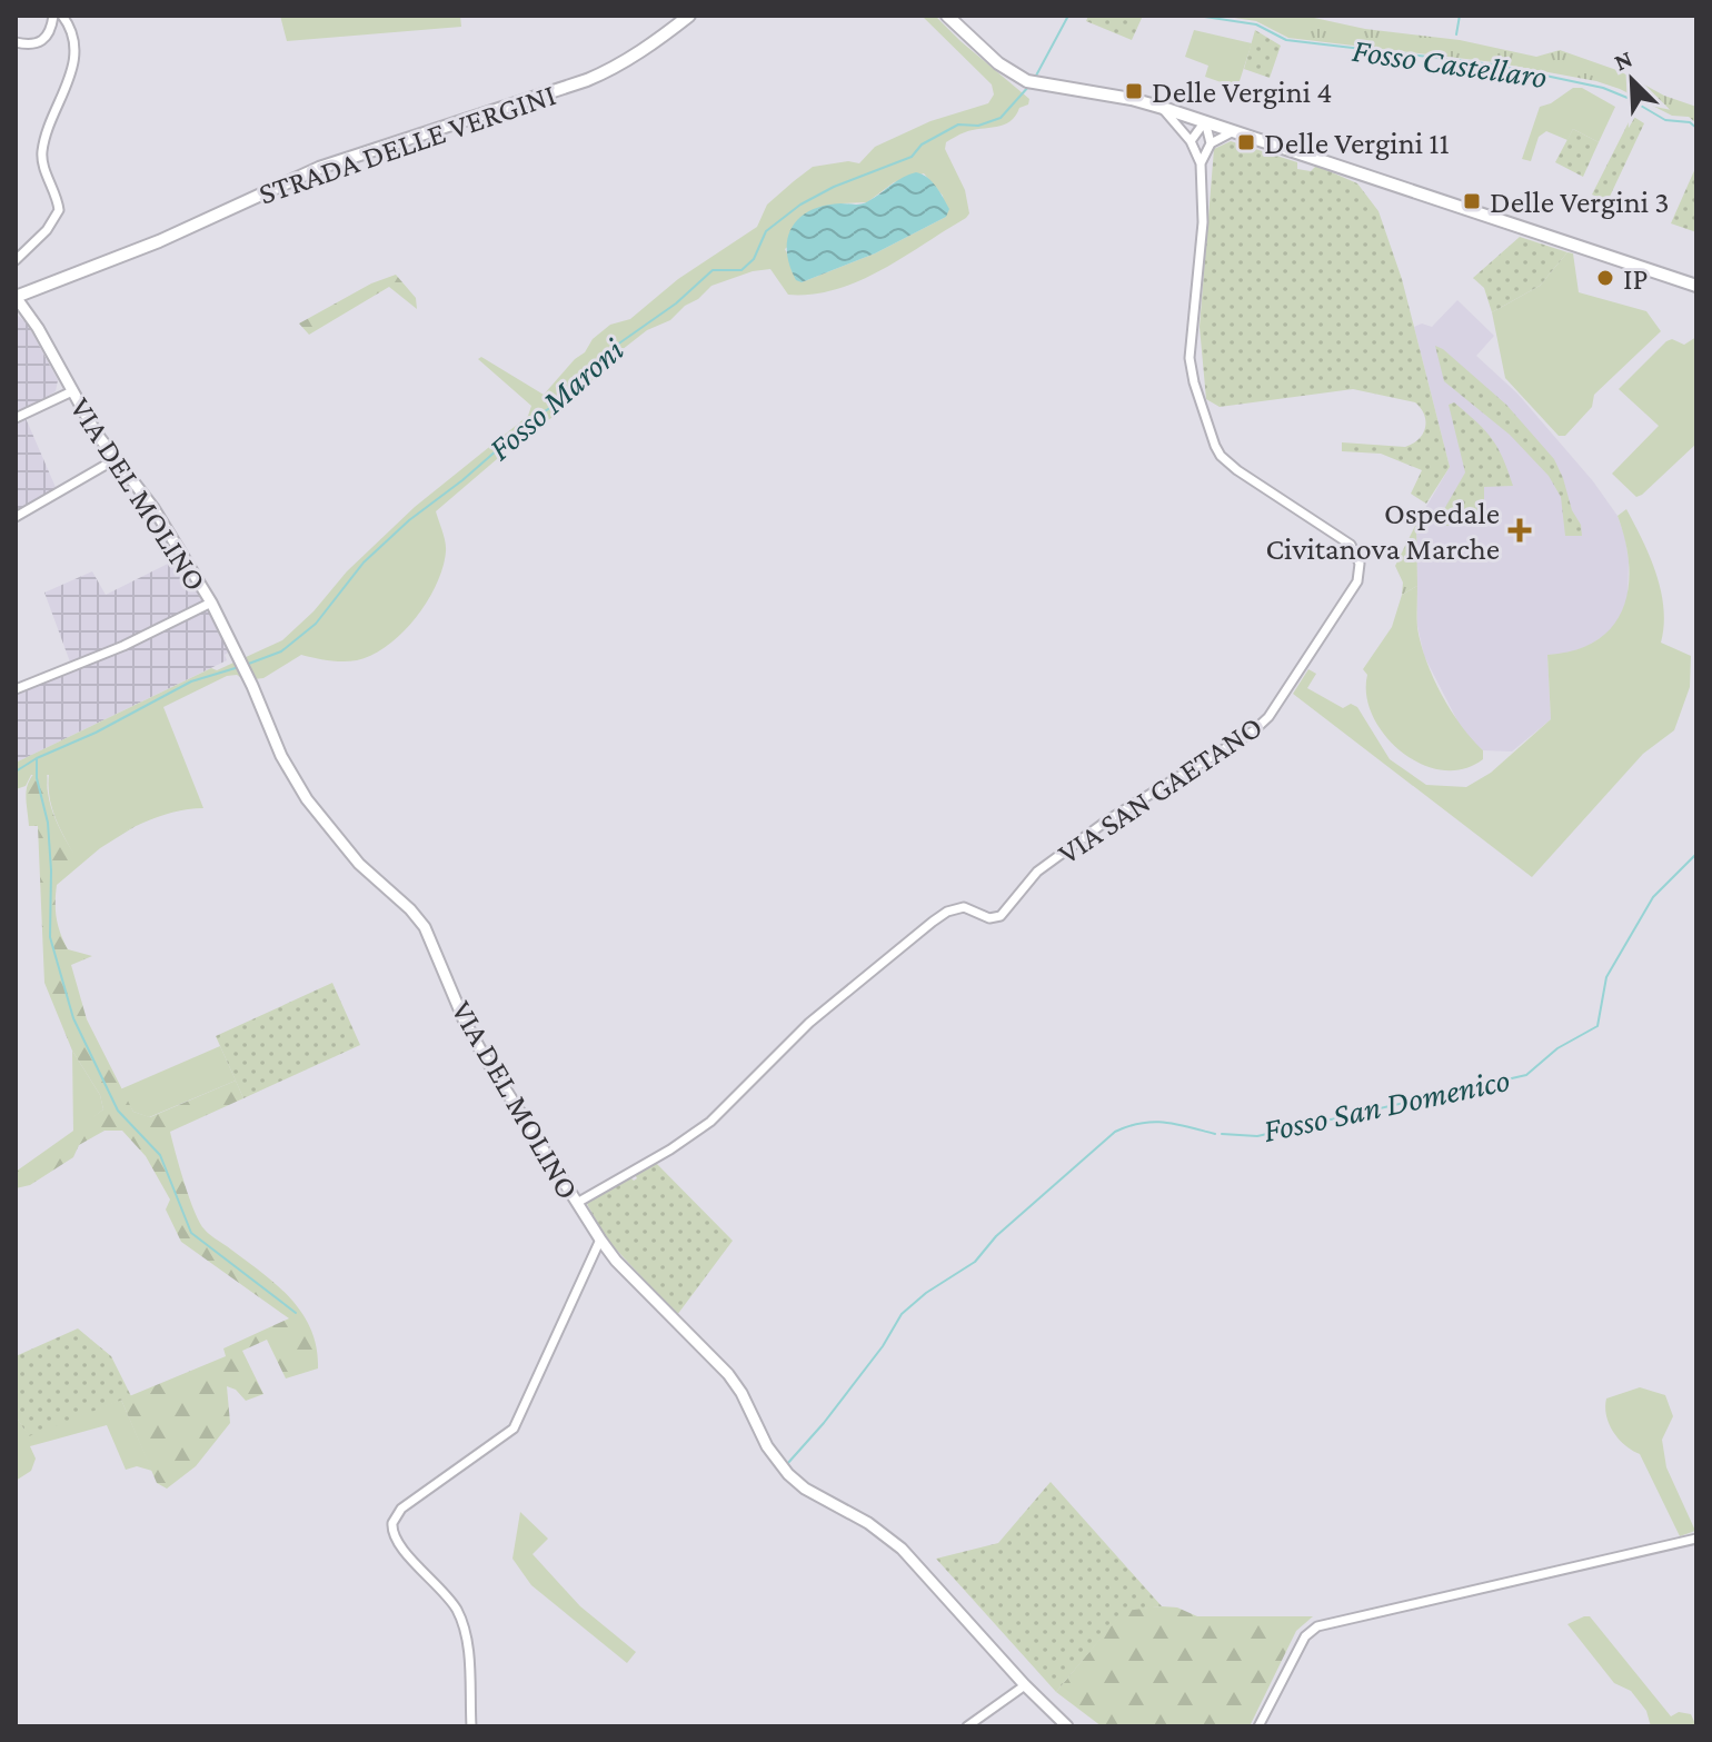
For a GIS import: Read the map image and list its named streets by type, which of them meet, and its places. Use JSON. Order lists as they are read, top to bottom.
{
  "streets": {
    "main road": ["STRADA DELLE VERGINI"],
    "street": ["VIA DEL MOLINO", "VIA SAN GAETANO"]
  },
  "crossings": [
    ["STRADA DELLE VERGINI", "VIA DEL MOLINO"],
    ["VIA DEL MOLINO", "VIA SAN GAETANO"]
  ],
  "water": ["Fosso Castellaro", "Fosso Maroni", "Fosso San Domenico"],
  "places": {
    "transit": ["Delle Vergini 4", "Delle Vergini 11", "Delle Vergini 3"],
    "other": ["IP"],
    "health": ["Ospedale Civitanova Marche"]
  },
  "north": "top left"
}
